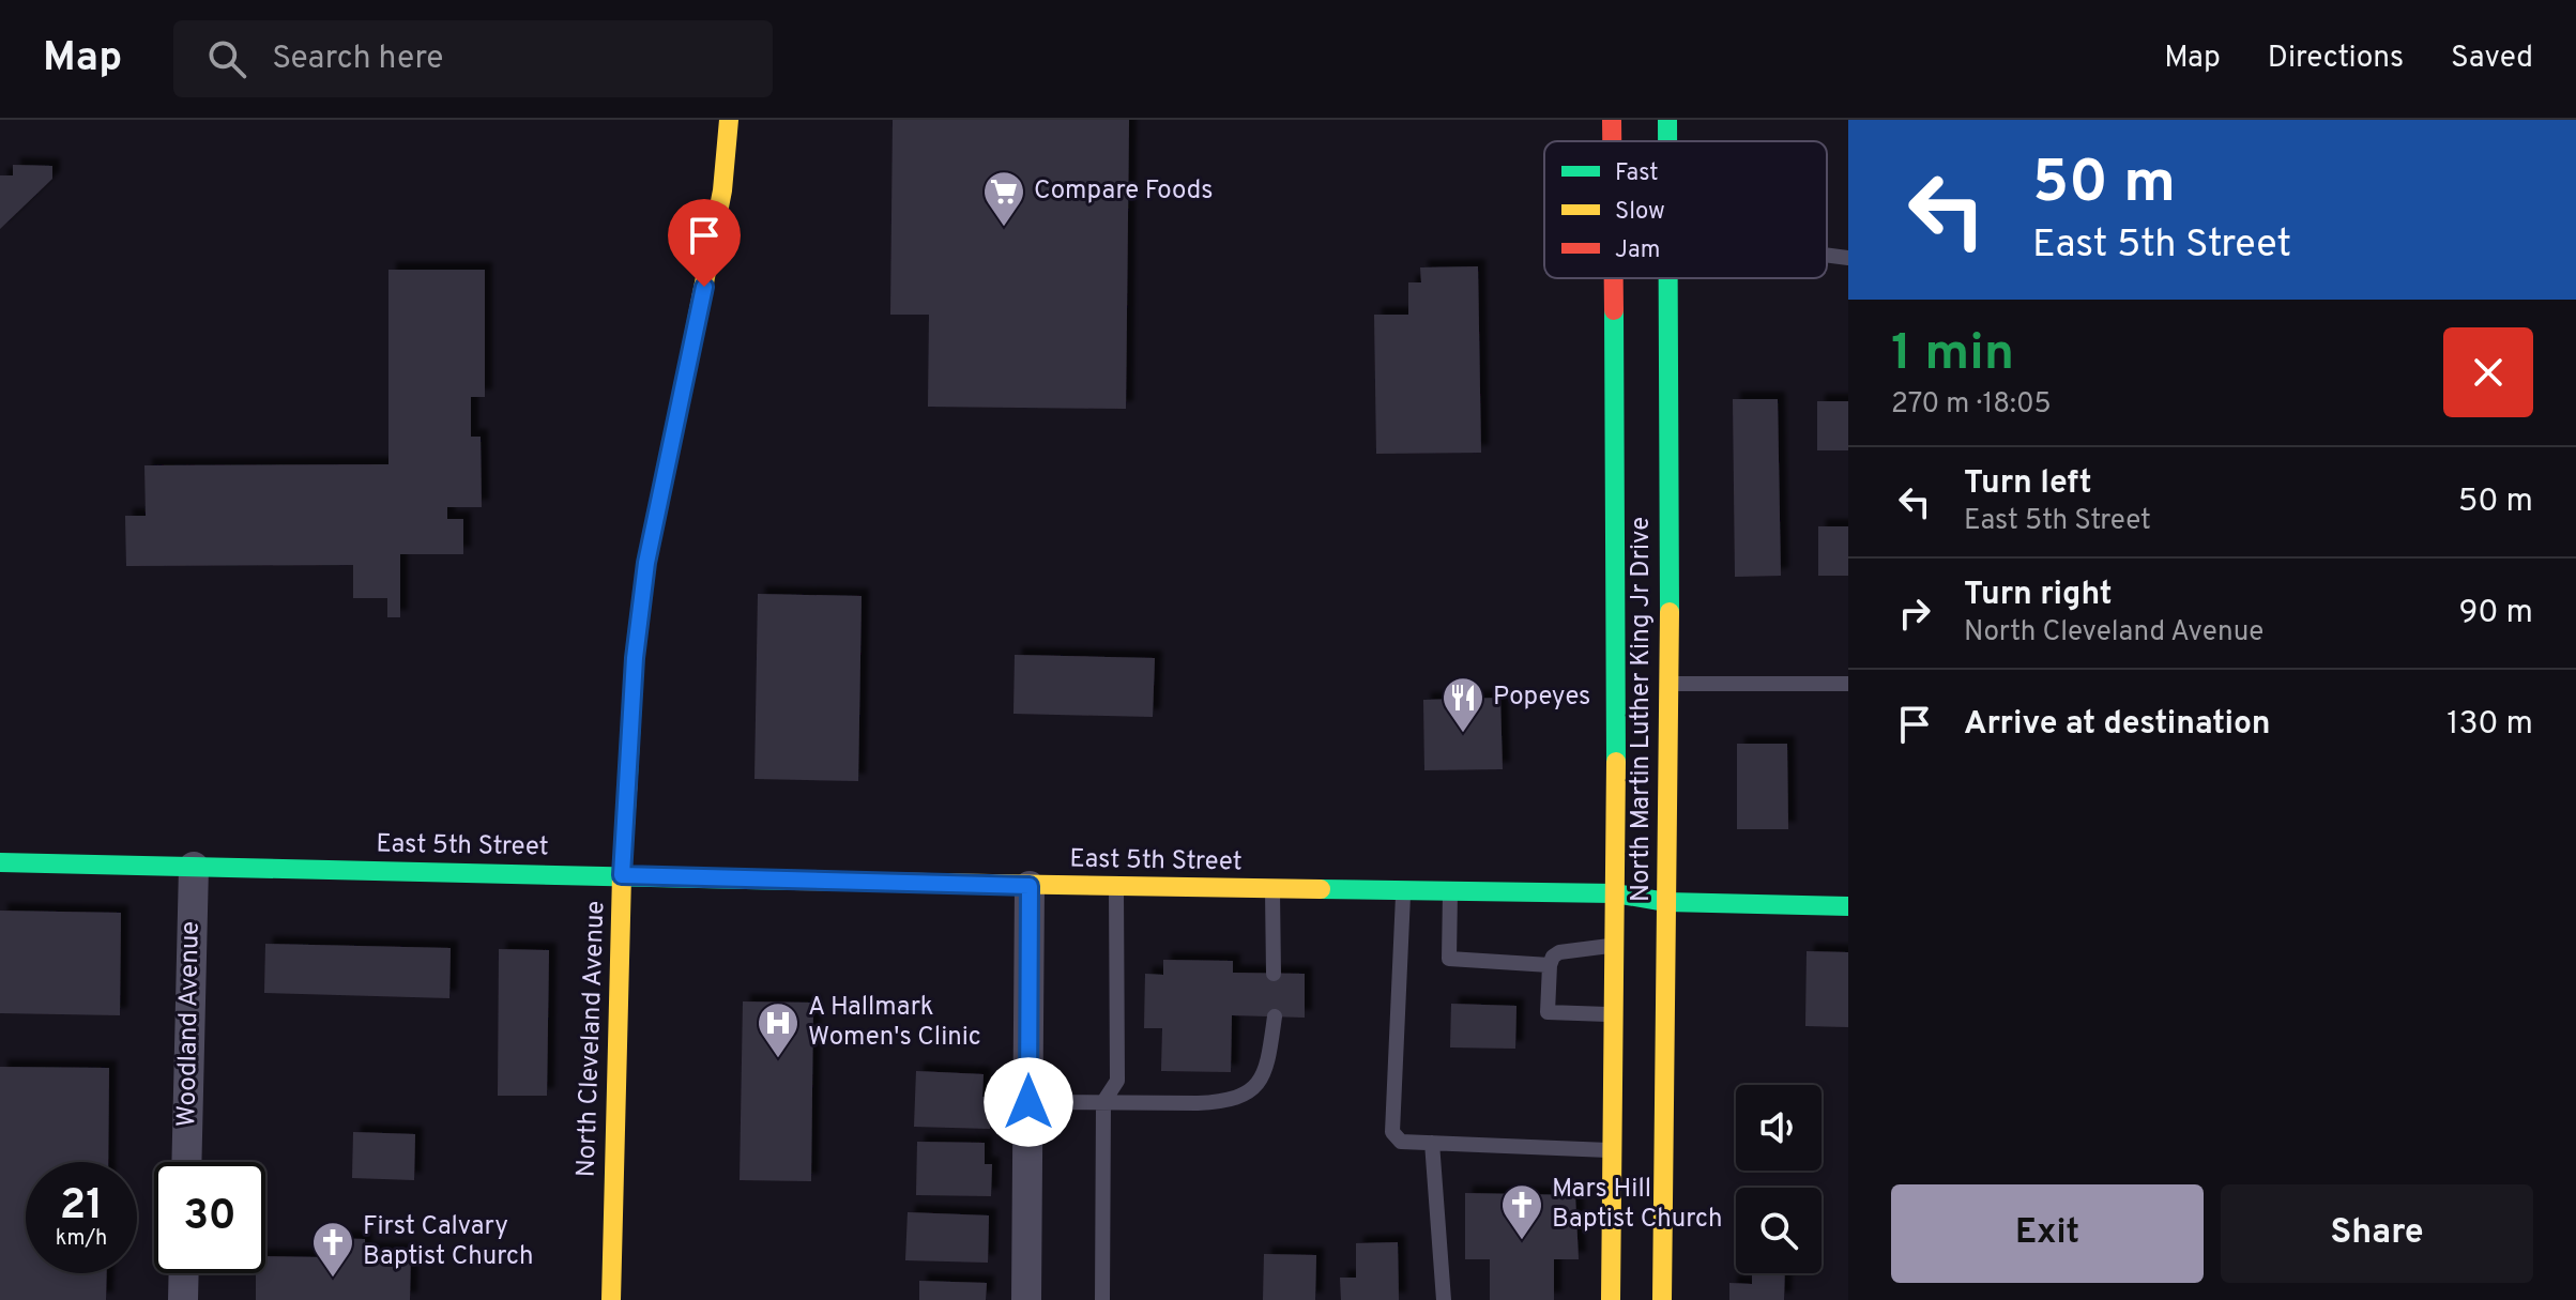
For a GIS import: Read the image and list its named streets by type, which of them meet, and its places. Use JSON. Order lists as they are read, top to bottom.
{
  "streets": {
    "main road": ["North Martin Luther King Jr Drive", "East 5th Street", "North Cleveland Avenue"],
    "street": ["Woodland Avenue"]
  },
  "crossings": [
    ["North Martin Luther King Jr Drive", "East 5th Street"],
    ["East 5th Street", "Woodland Avenue"],
    ["East 5th Street", "North Cleveland Avenue"]
  ],
  "places": {
    "supermarket": ["Compare Foods"],
    "restaurant": ["Popeyes"],
    "hospital": ["A Hallmark Women's Clinic"],
    "church": ["Mars Hill Baptist Church", "First Calvary Baptist Church"]
  },
  "legend": ["Fast", "Slow", "Jam"],
  "page": {
    "header": "Map",
    "search": "Search here",
    "nav": ["Map", "Directions", "Saved"],
    "turn": ["50 m", "East 5th Street"],
    "heading": ["1 min", "270 m · 18:05"],
    "list": [
      {
        "name": "Turn left",
        "note": "East 5th Street",
        "value": "50 m"
      },
      {
        "name": "Turn right",
        "note": "North Cleveland Avenue",
        "value": "90 m"
      },
      {
        "name": "Arrive at destination",
        "value": "130 m"
      }
    ],
    "speed": "21 km/h",
    "limit": "30",
    "buttons": ["Exit", "Share"]
  }
}
